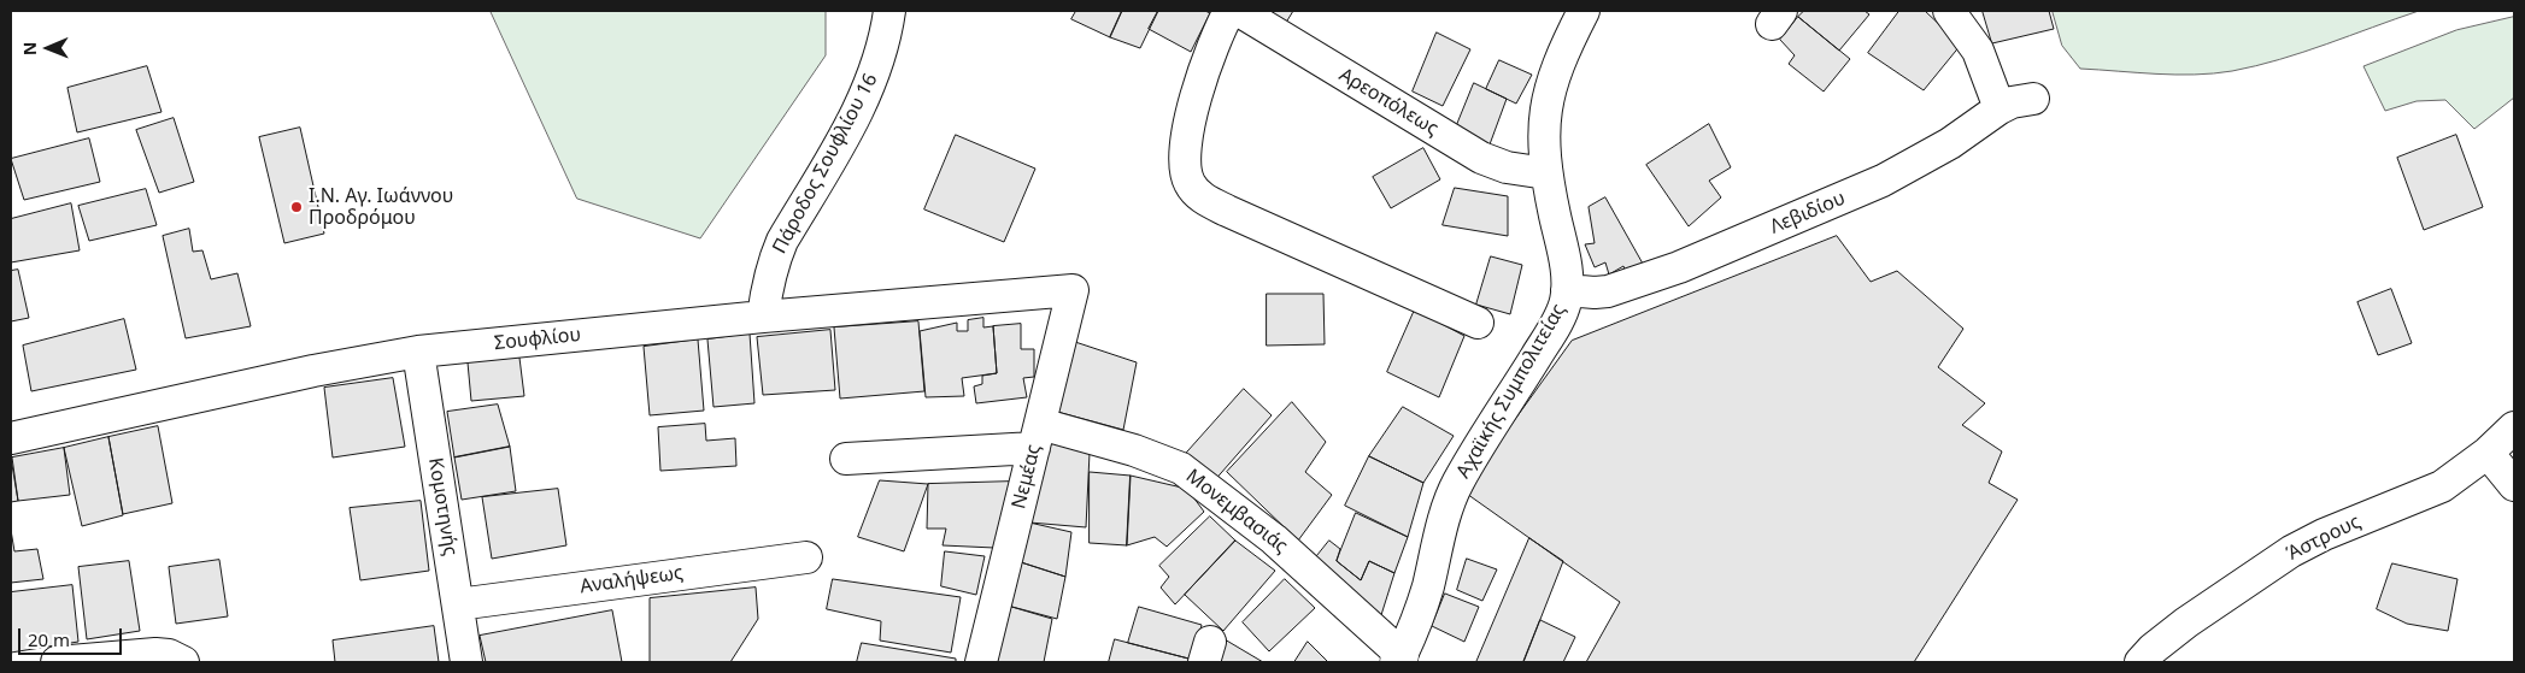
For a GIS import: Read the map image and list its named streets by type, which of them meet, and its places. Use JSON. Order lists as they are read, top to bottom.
{
  "streets": {
    "street": [
      "Αρεοπόλεως",
      "Πάροδος Σουφλίου 16",
      "Λεβιδίου",
      "Σουφλίου",
      "Αχαϊκής Συμπολιτείας",
      "Νεμέας",
      "Κομοτηνής",
      "Μονεμβασιάς",
      "Άστρους",
      "Αναλήψεως"
    ]
  },
  "crossings": [
    ["Αρεοπόλεως", "Αχαϊκής Συμπολιτείας"],
    ["Πάροδος Σουφλίου 16", "Σουφλίου"],
    ["Λεβιδίου", "Αχαϊκής Συμπολιτείας"],
    ["Σουφλίου", "Νεμέας"],
    ["Σουφλίου", "Κομοτηνής"],
    ["Αχαϊκής Συμπολιτείας", "Μονεμβασιάς"],
    ["Νεμέας", "Μονεμβασιάς"],
    ["Κομοτηνής", "Αναλήψεως"]
  ],
  "places": ["Ι.Ν. Αγ. Ιωάννου Προδρόμου"],
  "scale_bar": "20 m",
  "north": "left"
}
